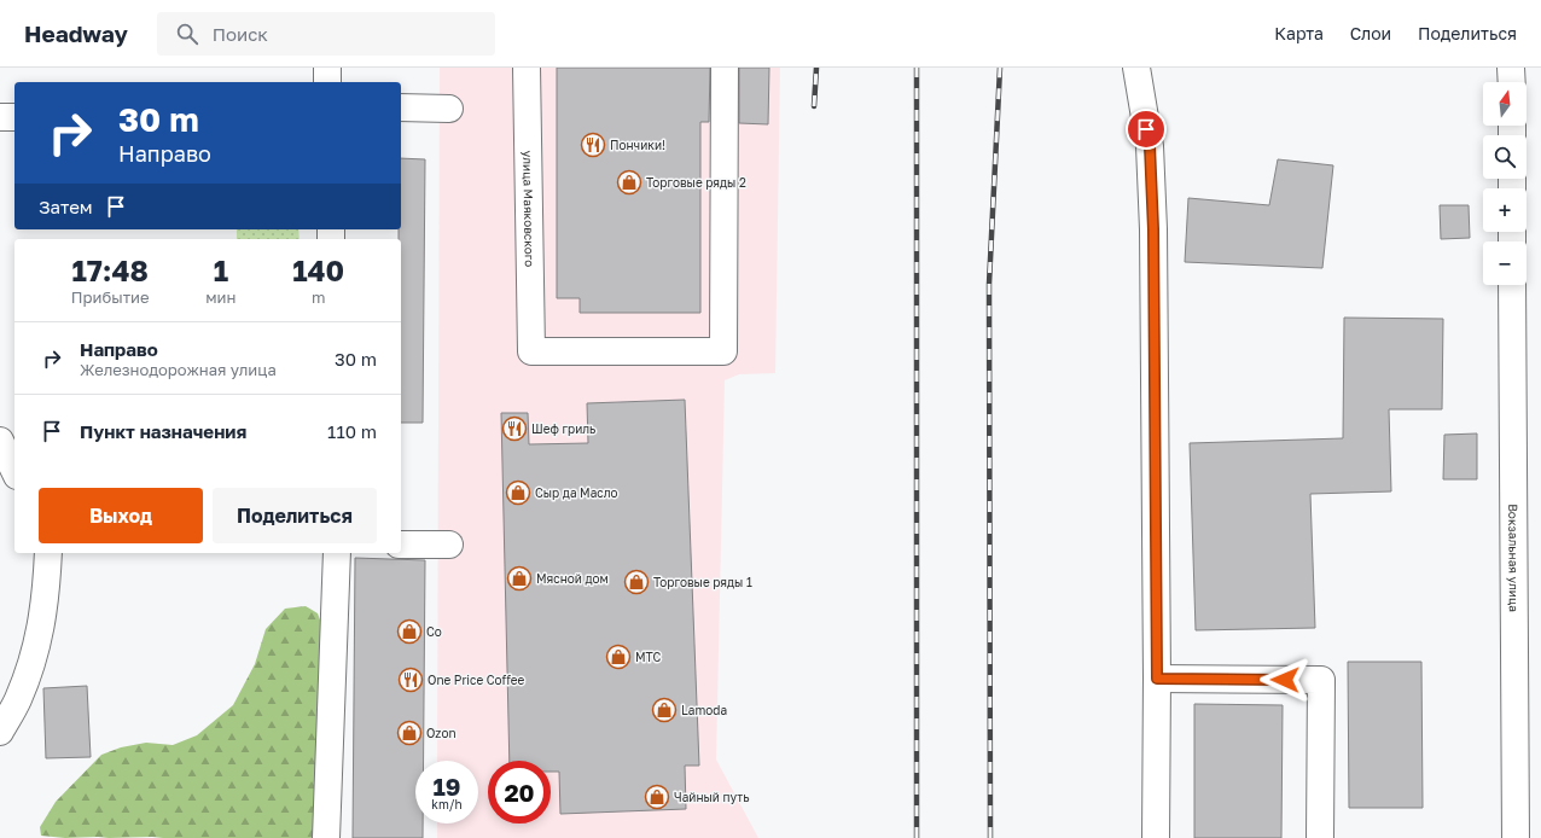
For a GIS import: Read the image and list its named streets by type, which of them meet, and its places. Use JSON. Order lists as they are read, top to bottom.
{
  "streets": {
    "street": ["улица Маяковского", "Вокзальная улица"]
  },
  "places": {
    "restaurant": ["Пончики!", "Шеф гриль", "One Price Coffee"],
    "shop": [
      "Торговые ряды 2",
      "Сыр да Масло",
      "Мясной дом",
      "Торговые ряды 1",
      "Со",
      "МТС",
      "Lamoda",
      "Ozon",
      "Чайный путь"
    ]
  },
  "north": "top",
  "page": {
    "header": "Headway",
    "search": "Поиск",
    "nav": ["Карта", "Слои", "Поделиться"],
    "map_buttons": ["+", "−"],
    "turn": ["30 m", "Направо"],
    "then": "Затем",
    "eta": [
      "17:48",
      "Прибытие",
      "1",
      "мин",
      "140",
      "m"
    ],
    "list": [
      {
        "name": "Направо",
        "note": "Железнодорожная улица",
        "value": "30 m"
      },
      {
        "name": "Пункт назначения",
        "value": "110 m"
      }
    ],
    "buttons": ["Выход", "Поделиться"],
    "speed": "19 km/h",
    "limit": "20"
  }
}
